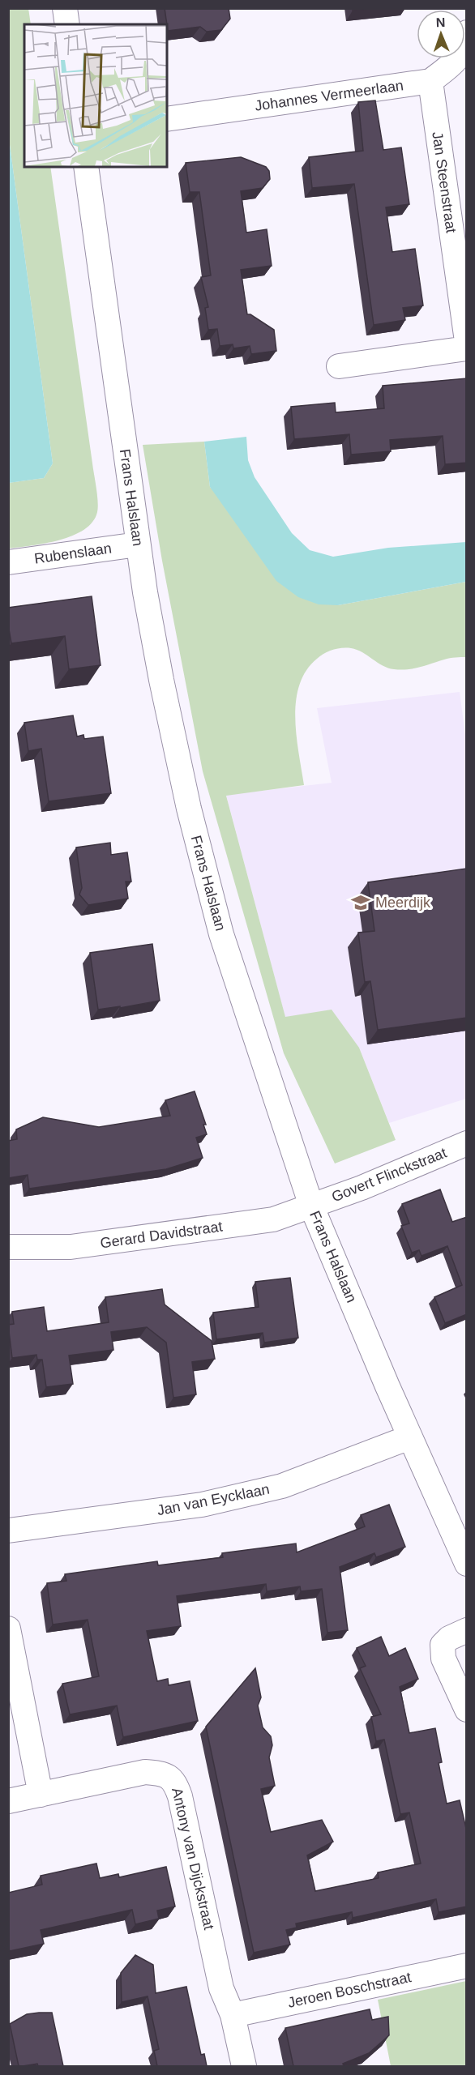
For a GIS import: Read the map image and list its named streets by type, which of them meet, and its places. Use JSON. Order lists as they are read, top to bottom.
{
  "streets": {
    "street": [
      "Johannes Vermeerlaan",
      "Jan Steenstraat",
      "Frans Halslaan",
      "Rubenslaan",
      "Govert Flinckstraat",
      "Gerard Davidstraat",
      "Jan van Eycklaan",
      "Antony van Dijckstraat",
      "Jeroen Boschstraat"
    ]
  },
  "crossings": [
    ["Johannes Vermeerlaan", "Jan Steenstraat"],
    ["Frans Halslaan", "Rubenslaan"],
    ["Frans Halslaan", "Govert Flinckstraat"],
    ["Frans Halslaan", "Gerard Davidstraat"],
    ["Frans Halslaan", "Jan van Eycklaan"],
    ["Govert Flinckstraat", "Gerard Davidstraat"],
    ["Antony van Dijckstraat", "Jeroen Boschstraat"]
  ],
  "places": {
    "school or university": ["Meerdijk"]
  },
  "north": "top"
}
